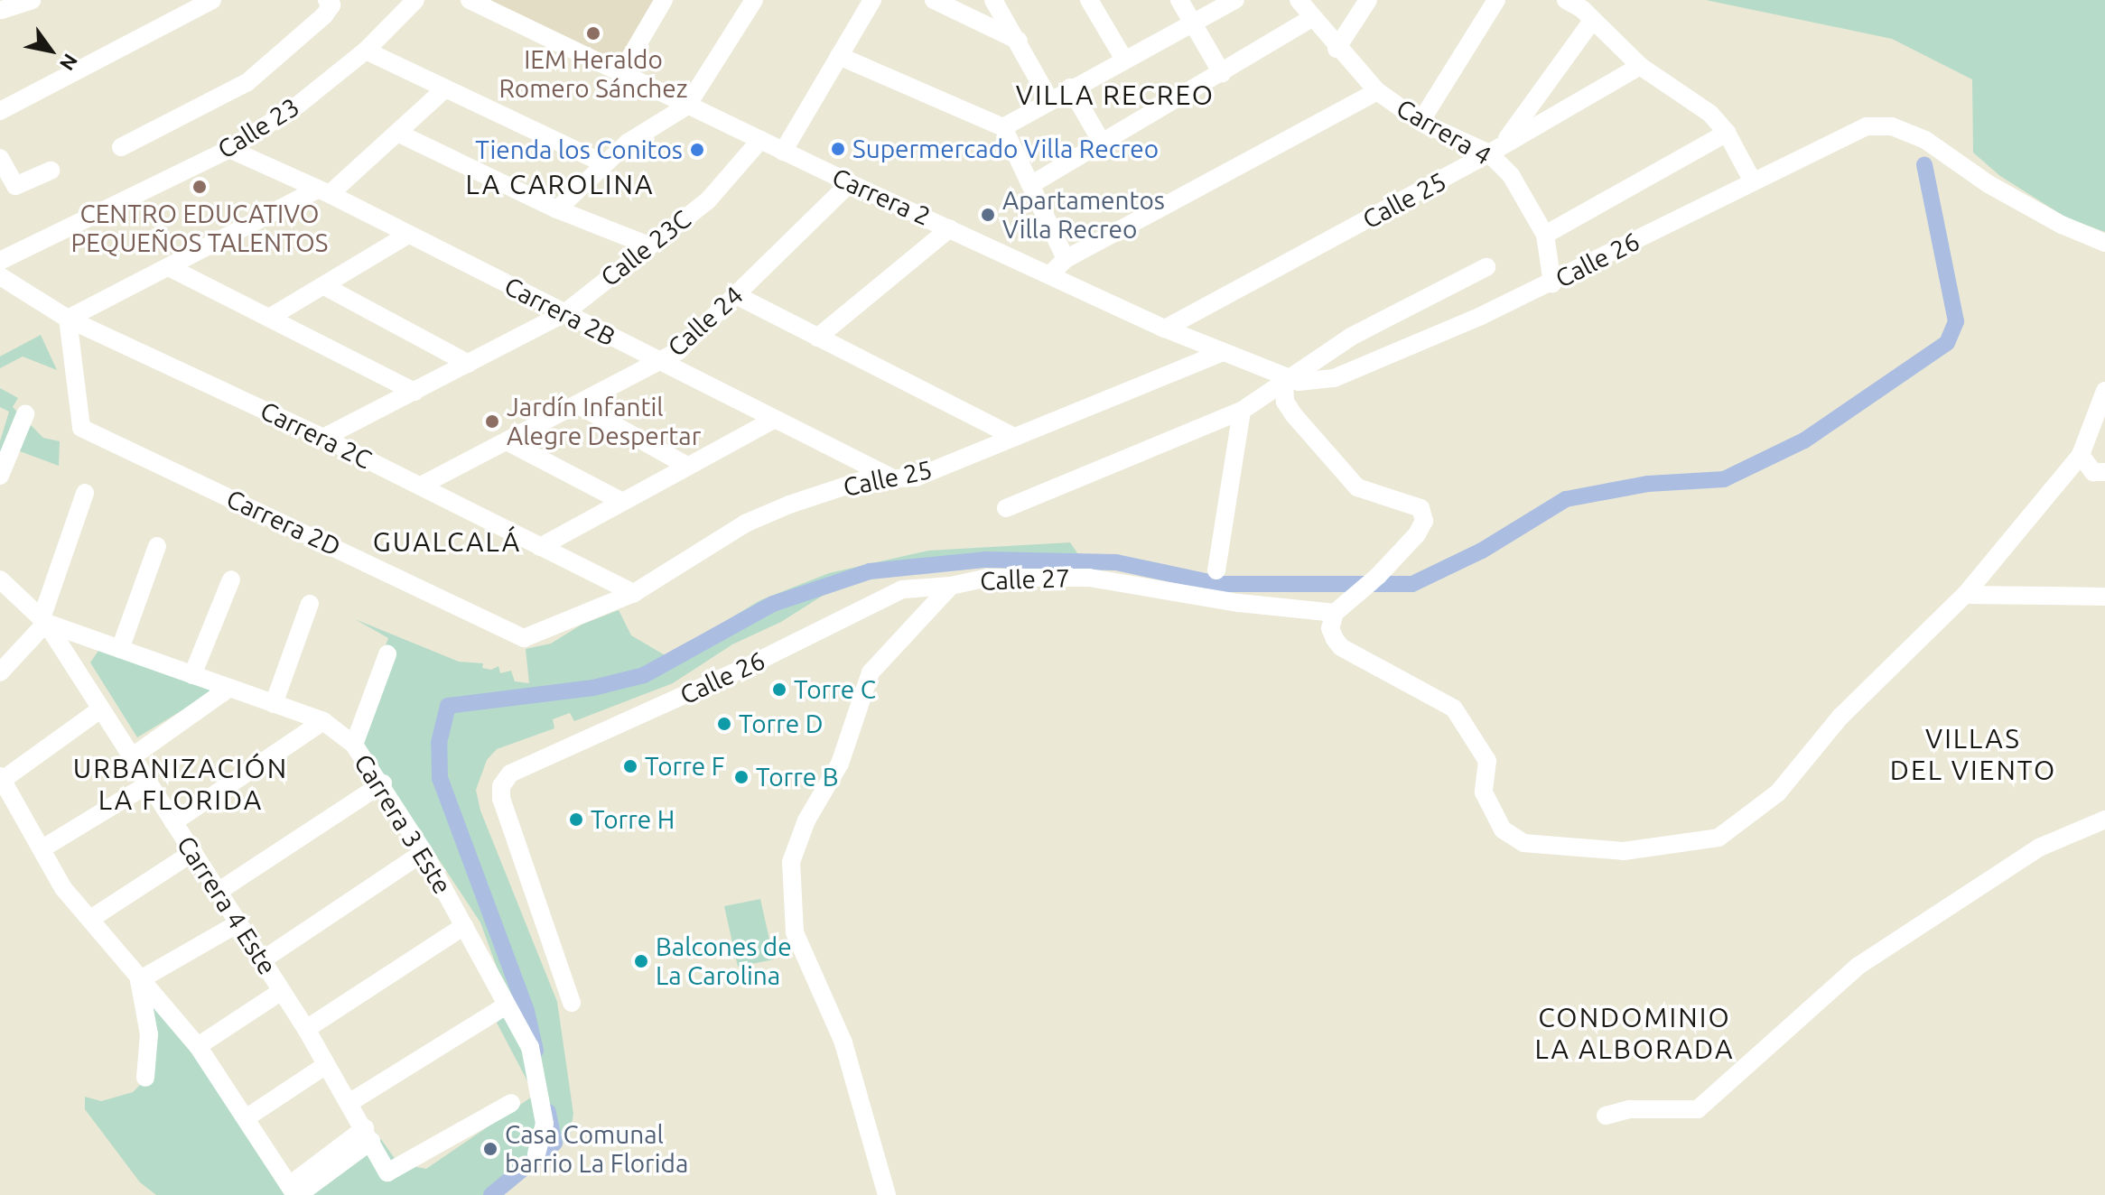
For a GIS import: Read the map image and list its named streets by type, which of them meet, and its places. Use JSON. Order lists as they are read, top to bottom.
{
  "streets": {
    "street": [
      "Calle 23",
      "Carrera 4",
      "Carrera 2",
      "Calle 25",
      "Calle 23C",
      "Calle 26",
      "Carrera 2B",
      "Calle 24",
      "Carrera 2C",
      "Carrera 2D",
      "Calle 27",
      "Carrera 3 Este",
      "Carrera 4 Este"
    ]
  },
  "crossings": [
    ["Calle 23", "Carrera 2B"],
    ["Carrera 4", "Calle 25"],
    ["Carrera 4", "Calle 26"],
    ["Carrera 2", "Calle 25"],
    ["Carrera 2", "Calle 23C"],
    ["Carrera 2", "Calle 26"],
    ["Carrera 2", "Calle 24"],
    ["Calle 25", "Carrera 2B"],
    ["Calle 25", "Carrera 2C"],
    ["Calle 25", "Carrera 2D"],
    ["Calle 23C", "Carrera 2B"],
    ["Calle 23C", "Carrera 2C"],
    ["Calle 26", "Calle 27"],
    ["Carrera 2B", "Calle 24"],
    ["Calle 24", "Carrera 2C"],
    ["Carrera 2C", "Carrera 2D"],
    ["Carrera 3 Este", "Carrera 4 Este"]
  ],
  "districts": [
    "VILLA RECREO",
    "LA CAROLINA",
    "GUALCALÁ",
    "VILLAS DEL VIENTO",
    "URBANIZACIÓN LA FLORIDA",
    "CONDOMINIO LA ALBORADA"
  ],
  "places": [
    "IEM Heraldo Romero Sánchez",
    "Supermercado Villa Recreo",
    "Tienda los Conitos",
    "CENTRO EDUCATIVO PEQUEÑOS TALENTOS",
    "Apartamentos Villa Recreo",
    "Jardín Infantil Alegre Despertar",
    "Torre C",
    "Torre D",
    "Torre F",
    "Torre B",
    "Torre H",
    "Balcones de La Carolina",
    "Casa Comunal barrio La Florida"
  ],
  "north": "bottom right"
}
